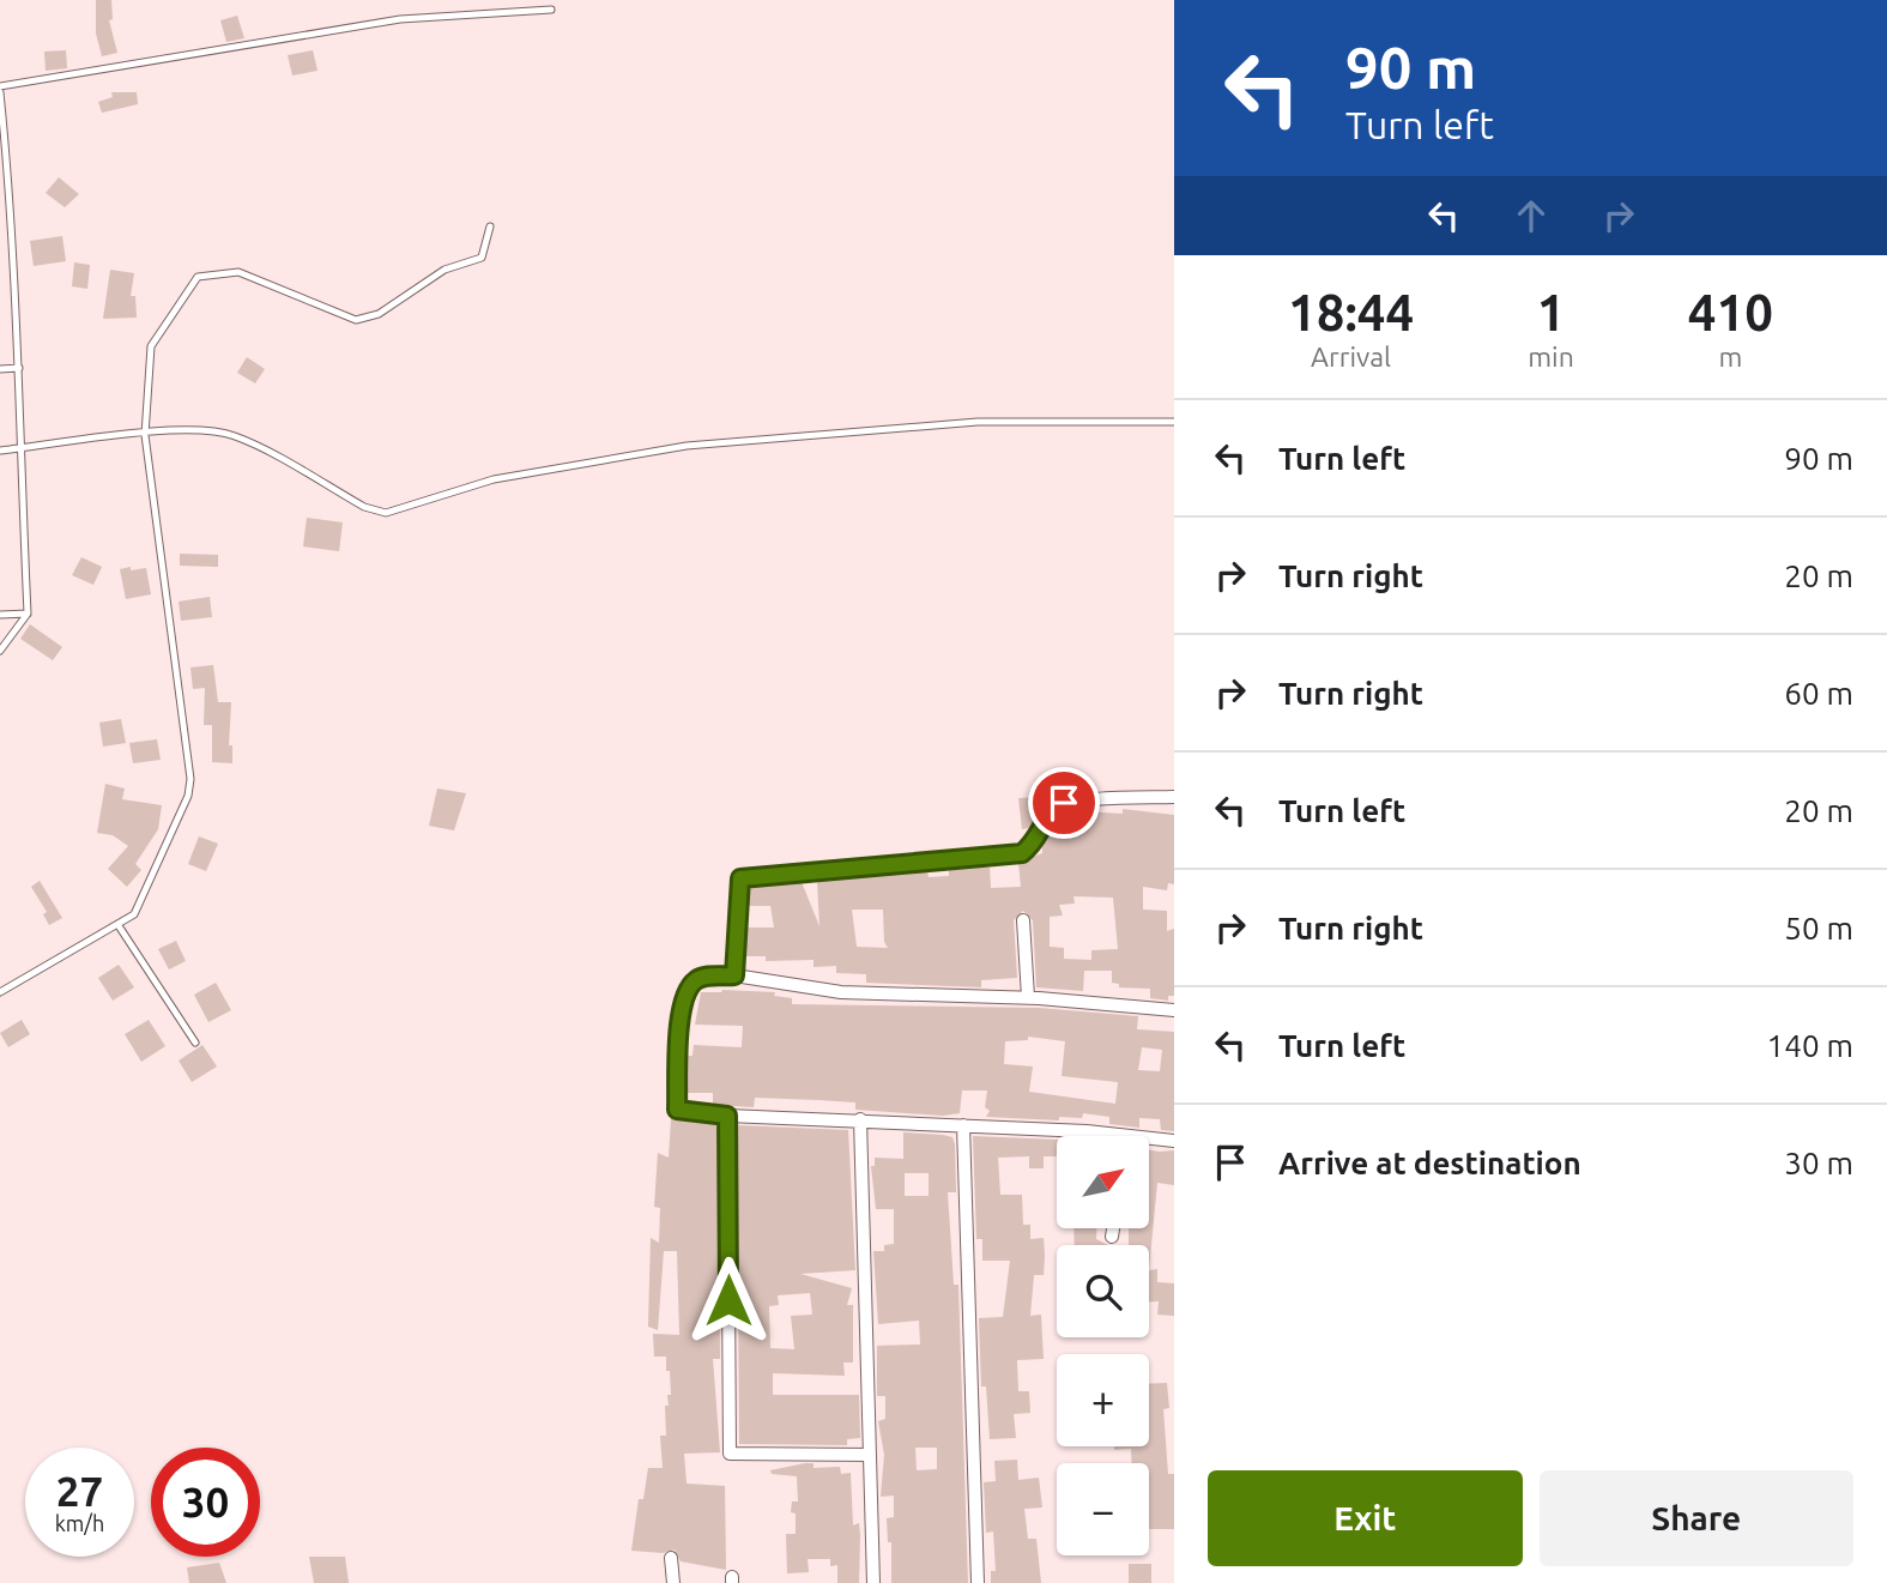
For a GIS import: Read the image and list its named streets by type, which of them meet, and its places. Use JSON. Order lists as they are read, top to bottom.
{
  "north": "top right",
  "page": {
    "turn": ["90 m", "Turn left"],
    "eta": [
      "18:44",
      "Arrival",
      "1",
      "min",
      "410",
      "m"
    ],
    "list": [
      {
        "name": "Turn left",
        "value": "90 m"
      },
      {
        "name": "Turn right",
        "value": "20 m"
      },
      {
        "name": "Turn right",
        "value": "60 m"
      },
      {
        "name": "Turn left",
        "value": "20 m"
      },
      {
        "name": "Turn right",
        "value": "50 m"
      },
      {
        "name": "Turn left",
        "value": "140 m"
      },
      {
        "name": "Arrive at destination",
        "value": "30 m"
      }
    ],
    "map_buttons": ["+", "−"],
    "speed": "27 km/h",
    "limit": "30",
    "buttons": ["Exit", "Share"]
  }
}
